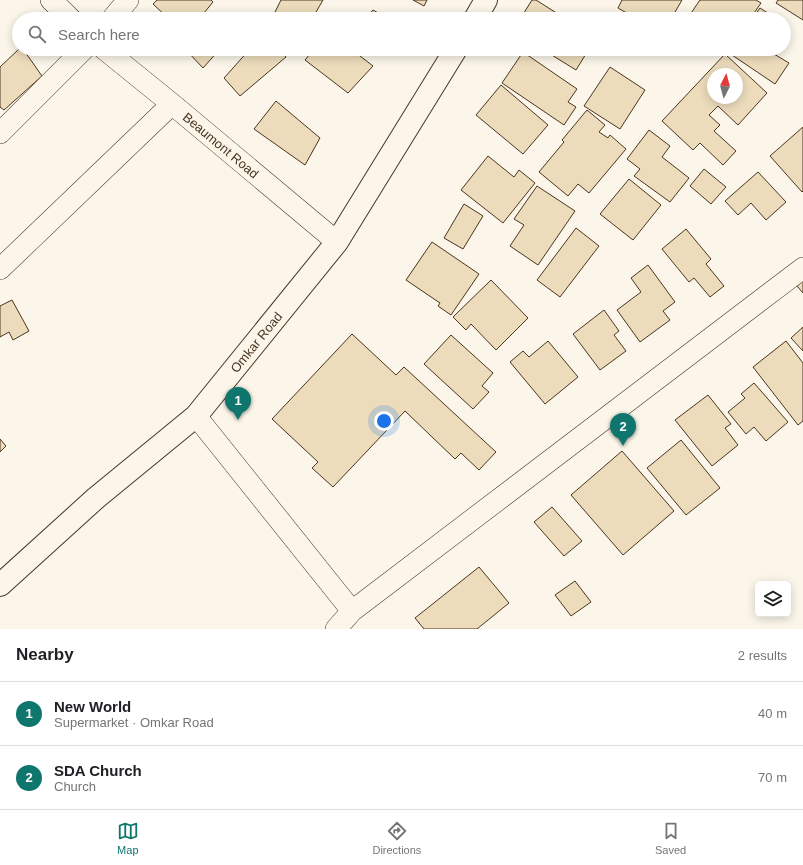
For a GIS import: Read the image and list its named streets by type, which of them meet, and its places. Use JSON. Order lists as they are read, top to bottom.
{
  "streets": {
    "street": ["Beaumont Road", "Omkar Road"]
  },
  "crossings": [
    ["Beaumont Road", "Omkar Road"]
  ],
  "north": "top",
  "page": {
    "search": "Search here",
    "pins": ["1", "2"],
    "heading": ["Nearby", "2 results"],
    "list": [
      {
        "mark": "1",
        "name": "New World",
        "note": "Supermarket · Omkar Road",
        "value": "40 m"
      },
      {
        "mark": "2",
        "name": "SDA Church",
        "note": "Church",
        "value": "70 m"
      }
    ],
    "nav": ["Map", "Directions", "Saved"]
  }
}
